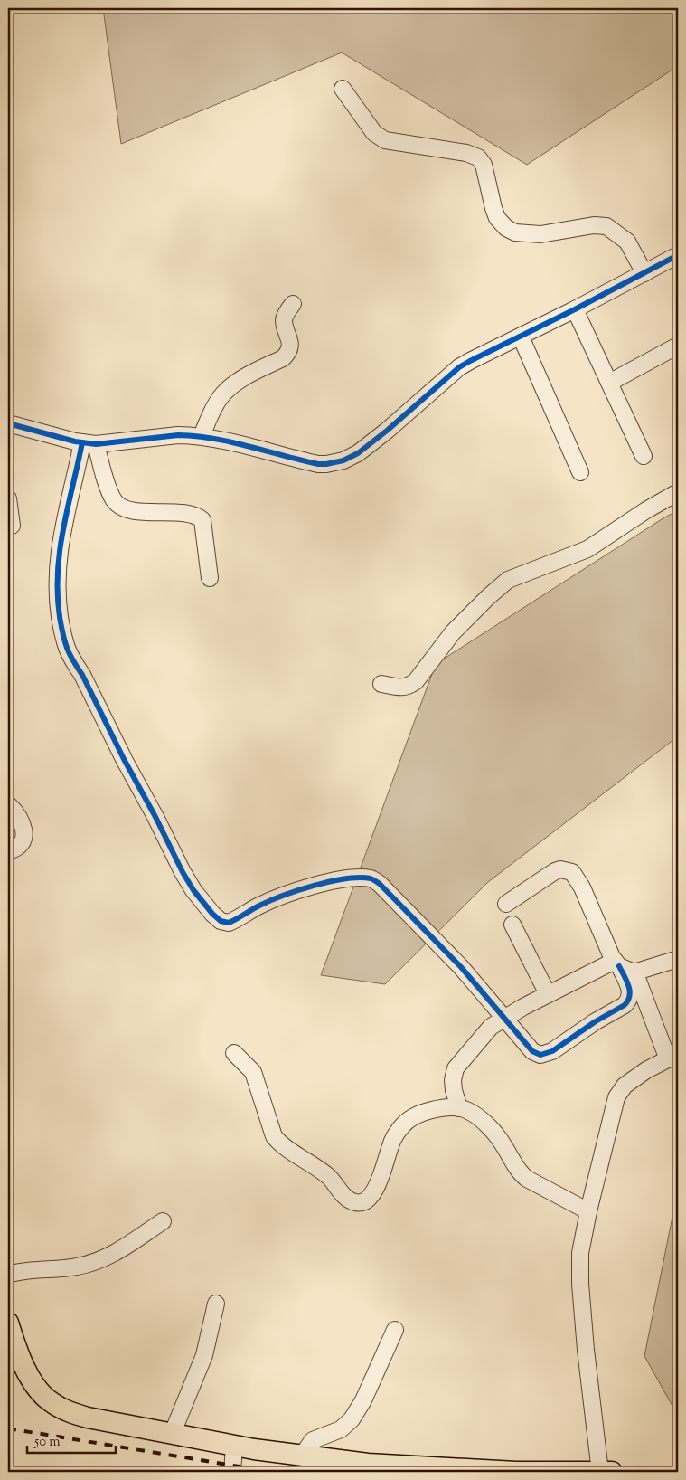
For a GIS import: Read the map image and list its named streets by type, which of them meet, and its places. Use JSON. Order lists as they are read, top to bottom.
{
  "scale_bar": "50 m"
}
